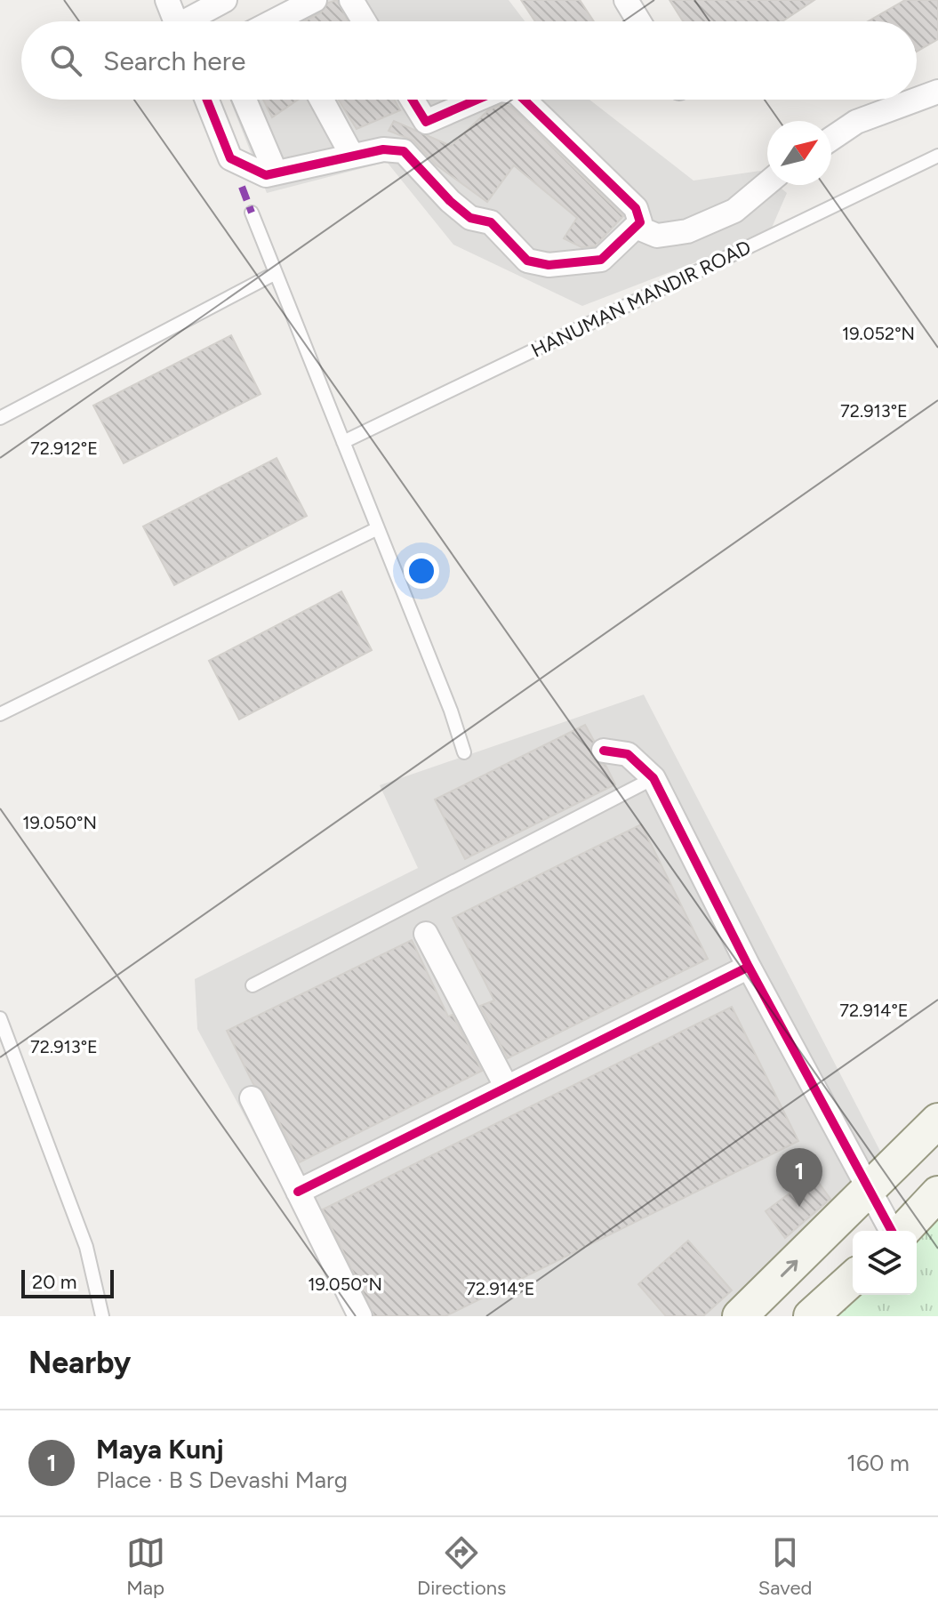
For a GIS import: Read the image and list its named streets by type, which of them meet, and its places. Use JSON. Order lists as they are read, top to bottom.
{
  "streets": {
    "lane": ["HANUMAN MANDIR ROAD"]
  },
  "scale_bar": "20 m",
  "north": "top right",
  "page": {
    "search": "Search here",
    "pins": "1",
    "scale": "20 m",
    "heading": "Nearby",
    "list": [
      {
        "mark": "1",
        "name": "Maya Kunj",
        "note": "Place · B S Devashi Marg",
        "value": "160 m"
      }
    ],
    "nav": ["Map", "Directions", "Saved"]
  },
  "coordinates": [
    "19.052°N",
    "72.913°E",
    "72.912°E",
    "19.050°N",
    "72.914°E"
  ]
}
